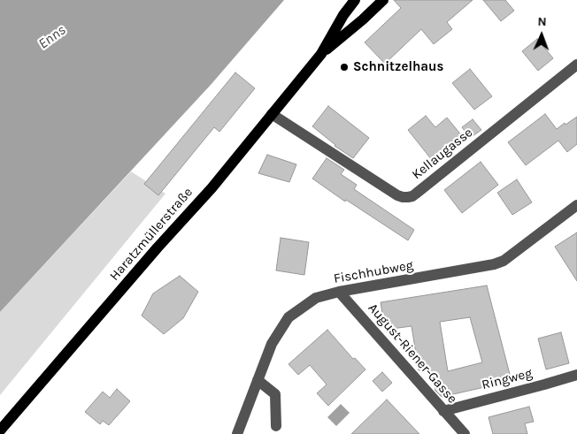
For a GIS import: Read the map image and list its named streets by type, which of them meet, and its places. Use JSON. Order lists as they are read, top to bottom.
{
  "streets": {
    "main road": ["Haratzmüllerstraße"],
    "street": [
      "Kellaugasse",
      "Fischhubweg",
      "August-Riener-Gasse",
      "Ringweg"
    ]
  },
  "crossings": [
    ["Kellaugasse", "Haratzmüllerstraße"],
    ["Fischhubweg", "August-Riener-Gasse"],
    ["August-Riener-Gasse", "Ringweg"]
  ],
  "water": ["Enns"],
  "places": ["Schnitzelhaus"],
  "north": "top"
}
